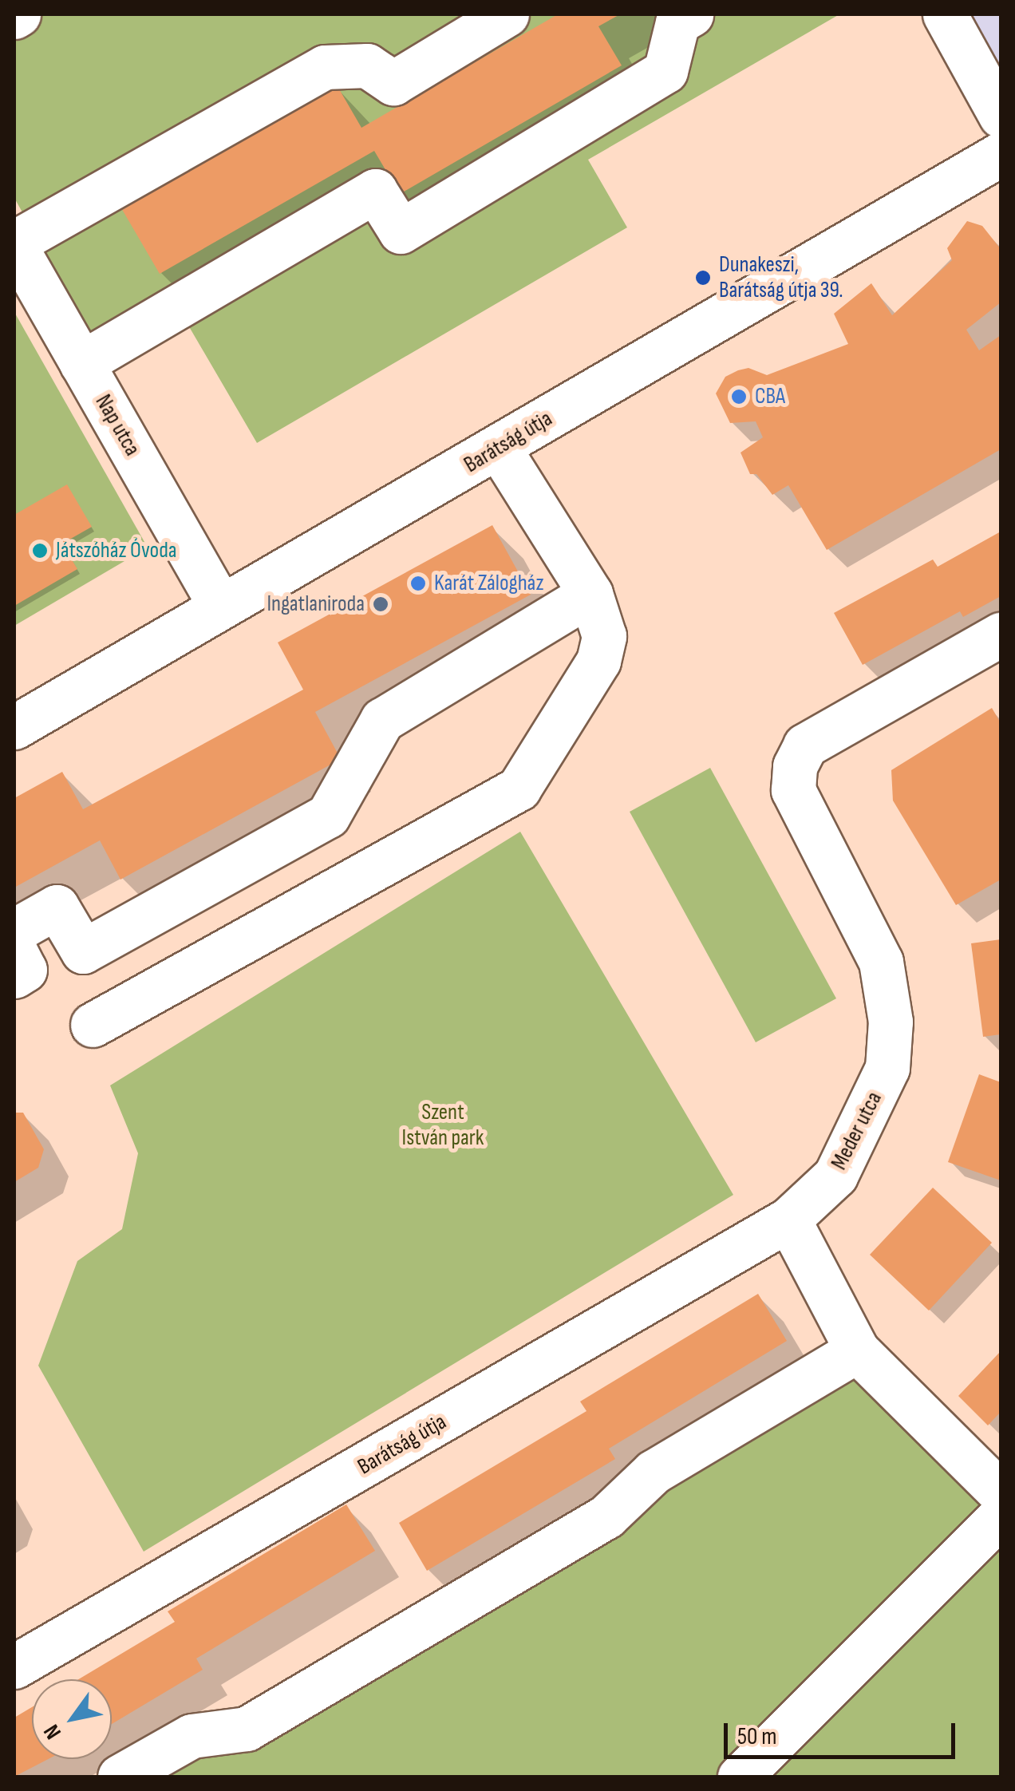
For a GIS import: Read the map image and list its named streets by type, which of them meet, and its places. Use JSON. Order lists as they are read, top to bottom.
{
  "streets": {
    "street": ["Nap utca", "Barátság útja", "Meder utca"]
  },
  "crossings": [
    ["Nap utca", "Barátság útja"],
    ["Barátság útja", "Meder utca"]
  ],
  "parks": ["Szent István park"],
  "places": [
    "Dunakeszi, Barátság útja 39.",
    "CBA",
    "Játszóház Óvoda",
    "Karát Zálogház",
    "Ingatlaniroda"
  ],
  "scale_bar": "50 m",
  "north": "bottom left"
}
